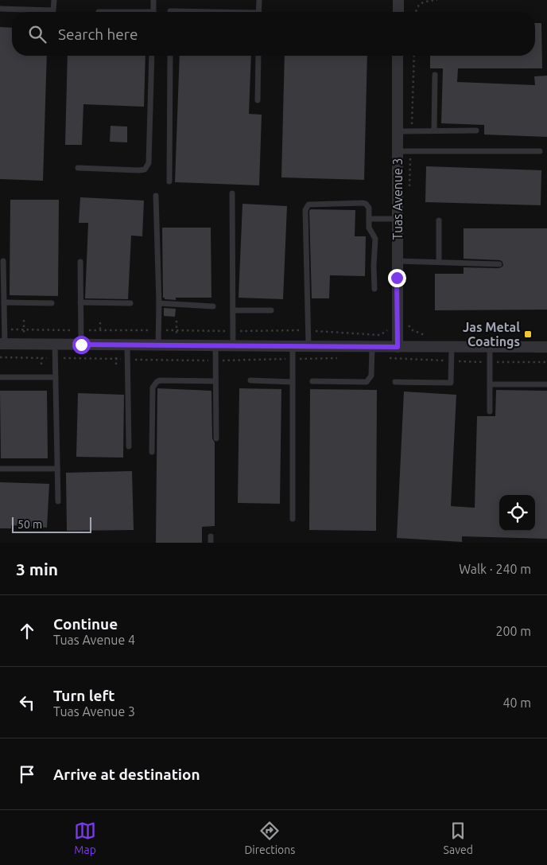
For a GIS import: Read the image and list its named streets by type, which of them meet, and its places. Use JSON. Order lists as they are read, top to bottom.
{
  "streets": {
    "street": ["Tuas Avenue 3"]
  },
  "places": {
    "transit": ["Jas Metal Coatings"]
  },
  "scale_bar": "50 m",
  "page": {
    "search": "Search here",
    "scale": "50 m",
    "heading": ["3 min", "Walk · 240 m"],
    "list": [
      ["Continue", "Tuas Avenue 4", "200 m"],
      ["Turn left", "Tuas Avenue 3", "40 m"],
      "Arrive at destination"
    ],
    "nav": ["Map", "Directions", "Saved"]
  }
}
